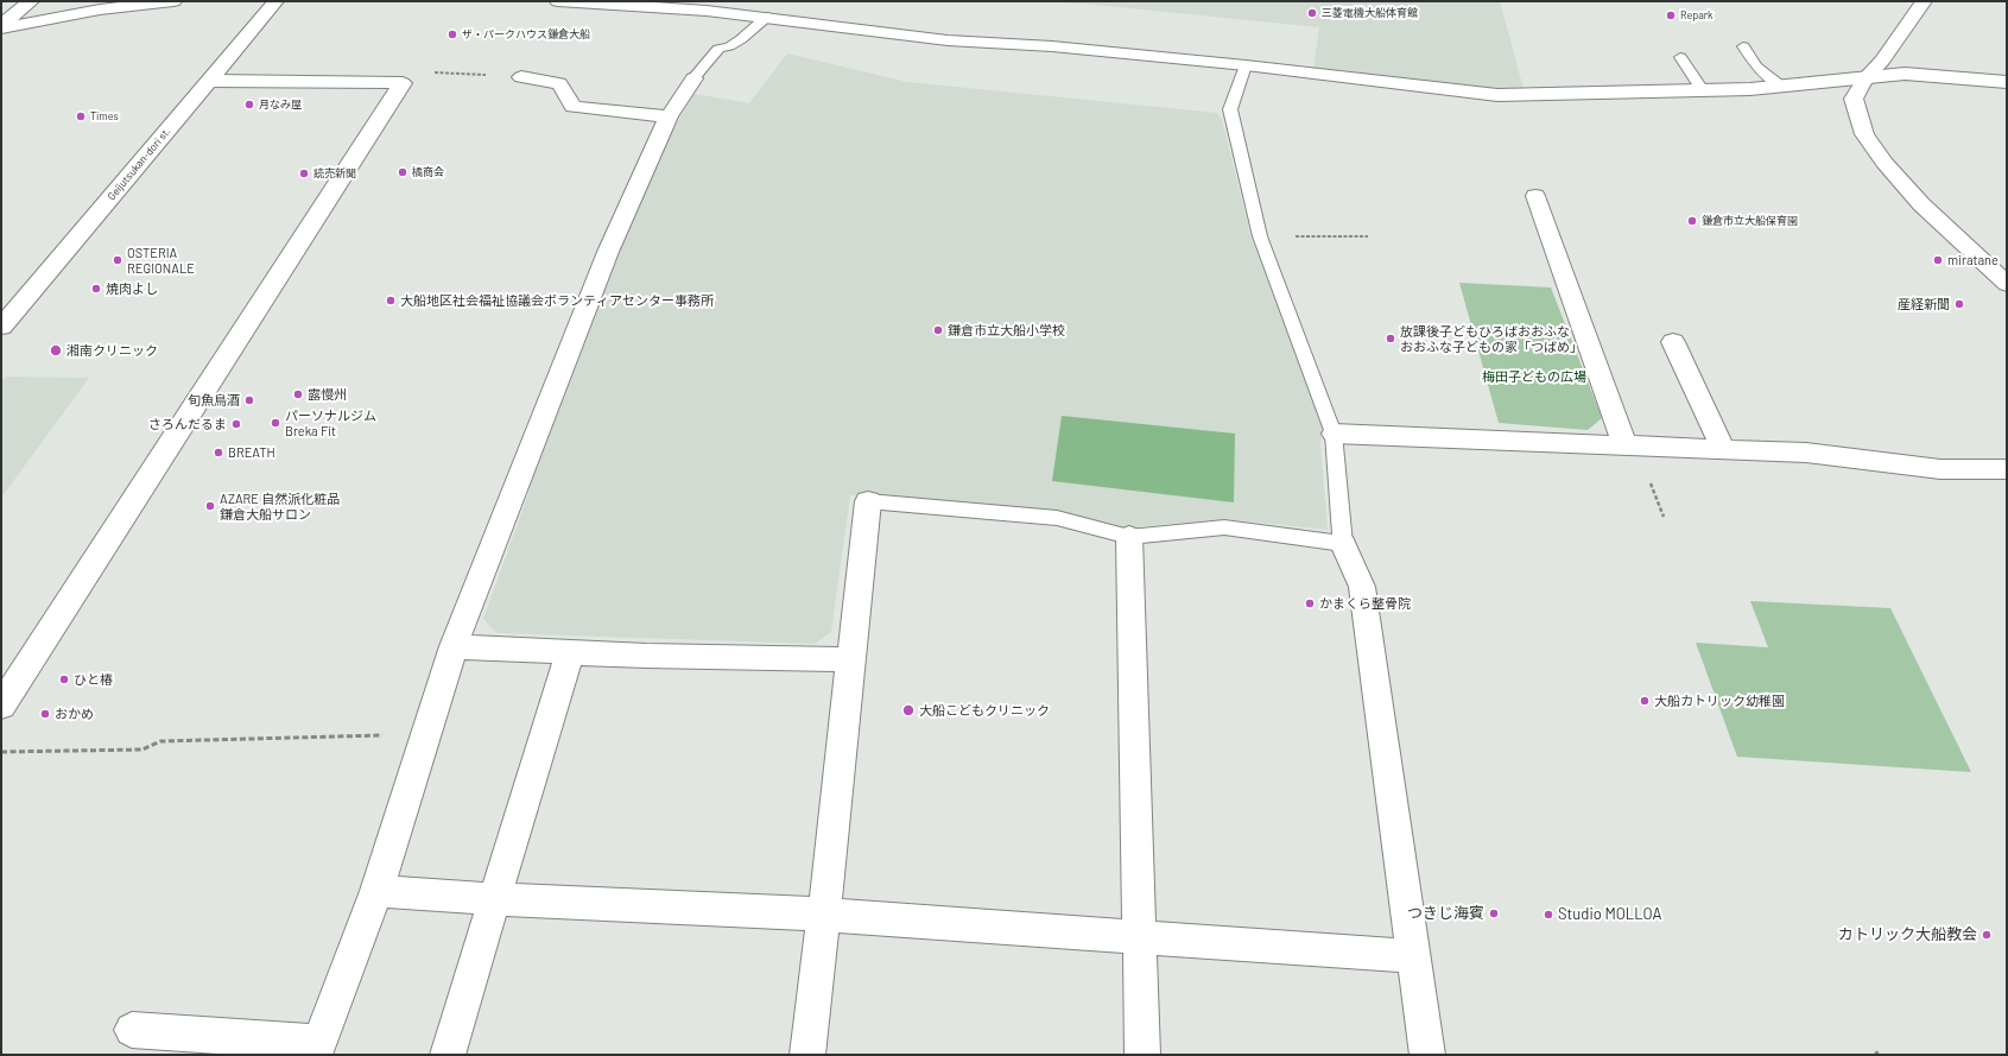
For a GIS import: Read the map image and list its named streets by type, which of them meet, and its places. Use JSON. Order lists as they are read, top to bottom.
{
  "streets": {
    "street": ["Geijutsukan-dori st."]
  },
  "parks": ["梅田子どもの広場"],
  "places": [
    "三菱電機大船体育館",
    "Repark",
    "ザ・パークハウス鎌倉大船",
    "月なみ屋",
    "Times",
    "橘商会",
    "読売新聞",
    "鎌倉市立大船保育園",
    "OSTERIA REGIONALE",
    "miratane",
    "焼肉よし",
    "大船地区社会福祉協議会ボランティアセンター事務所",
    "産経新聞",
    "鎌倉市立大船小学校",
    "放課後子どもひろばおおふな おおふな子どもの家「つばめ」",
    "湘南クリニック",
    "露慢州",
    "旬魚鳥酒",
    "パーソナルジム Breka Fit",
    "さろんだるま",
    "BREATH",
    "AZARE 自然派化粧品 鎌倉大船サロン",
    "かまくら整骨院",
    "ひと椿",
    "大船カトリック幼稚園",
    "大船こどもクリニック",
    "おかめ",
    "つきじ海賓",
    "Studio MOLLOA",
    "カトリック大船教会"
  ]
}
